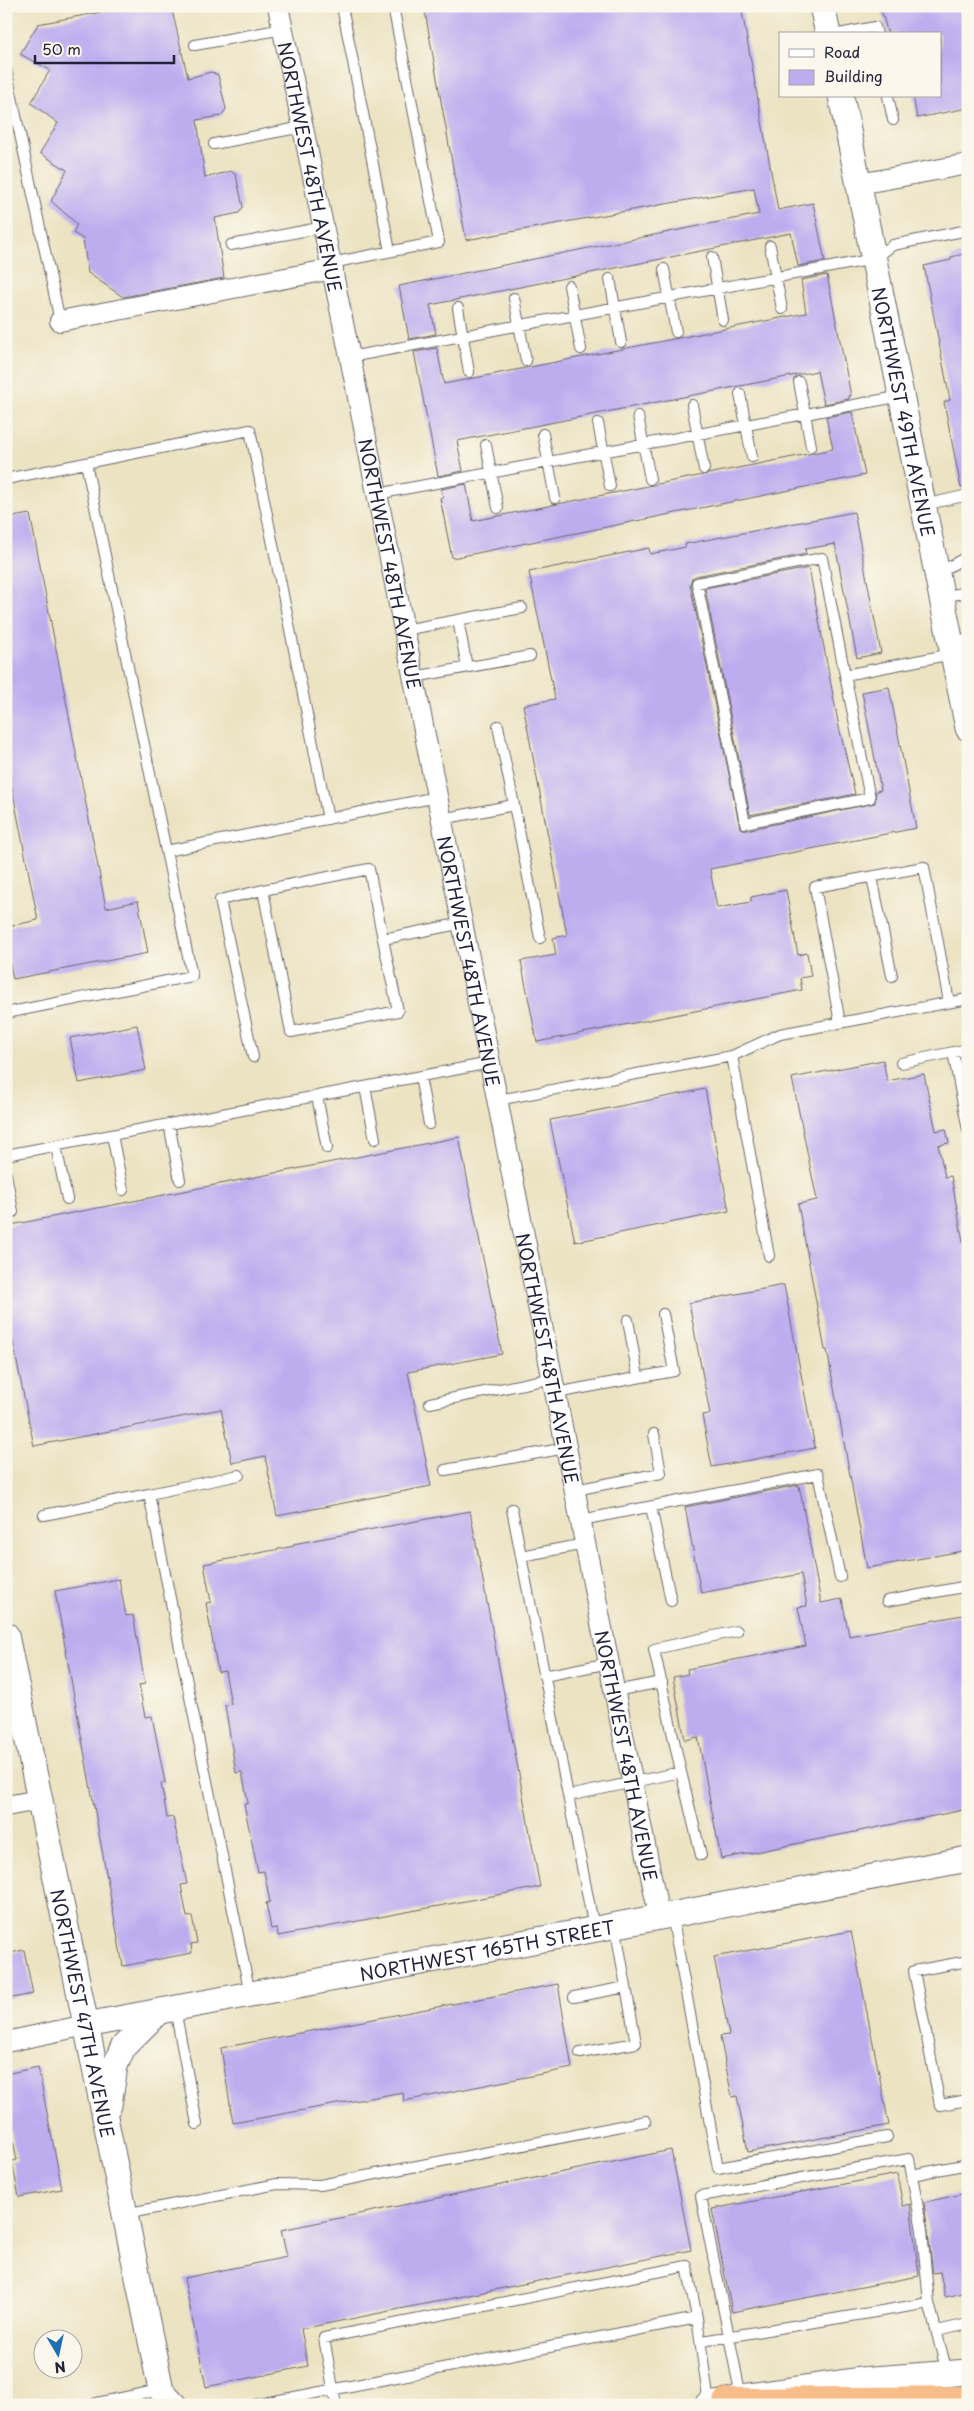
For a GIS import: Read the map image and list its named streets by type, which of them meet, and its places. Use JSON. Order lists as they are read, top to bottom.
{
  "streets": {
    "street": [
      "NORTHWEST 48TH AVENUE",
      "NORTHWEST 49TH AVENUE",
      "NORTHWEST 165TH STREET",
      "NORTHWEST 47TH AVENUE"
    ]
  },
  "crossings": [
    ["NORTHWEST 48TH AVENUE", "NORTHWEST 165TH STREET"],
    ["NORTHWEST 165TH STREET", "NORTHWEST 47TH AVENUE"]
  ],
  "legend": ["Road", "Building"],
  "scale_bar": "50 m",
  "north": "bottom"
}
